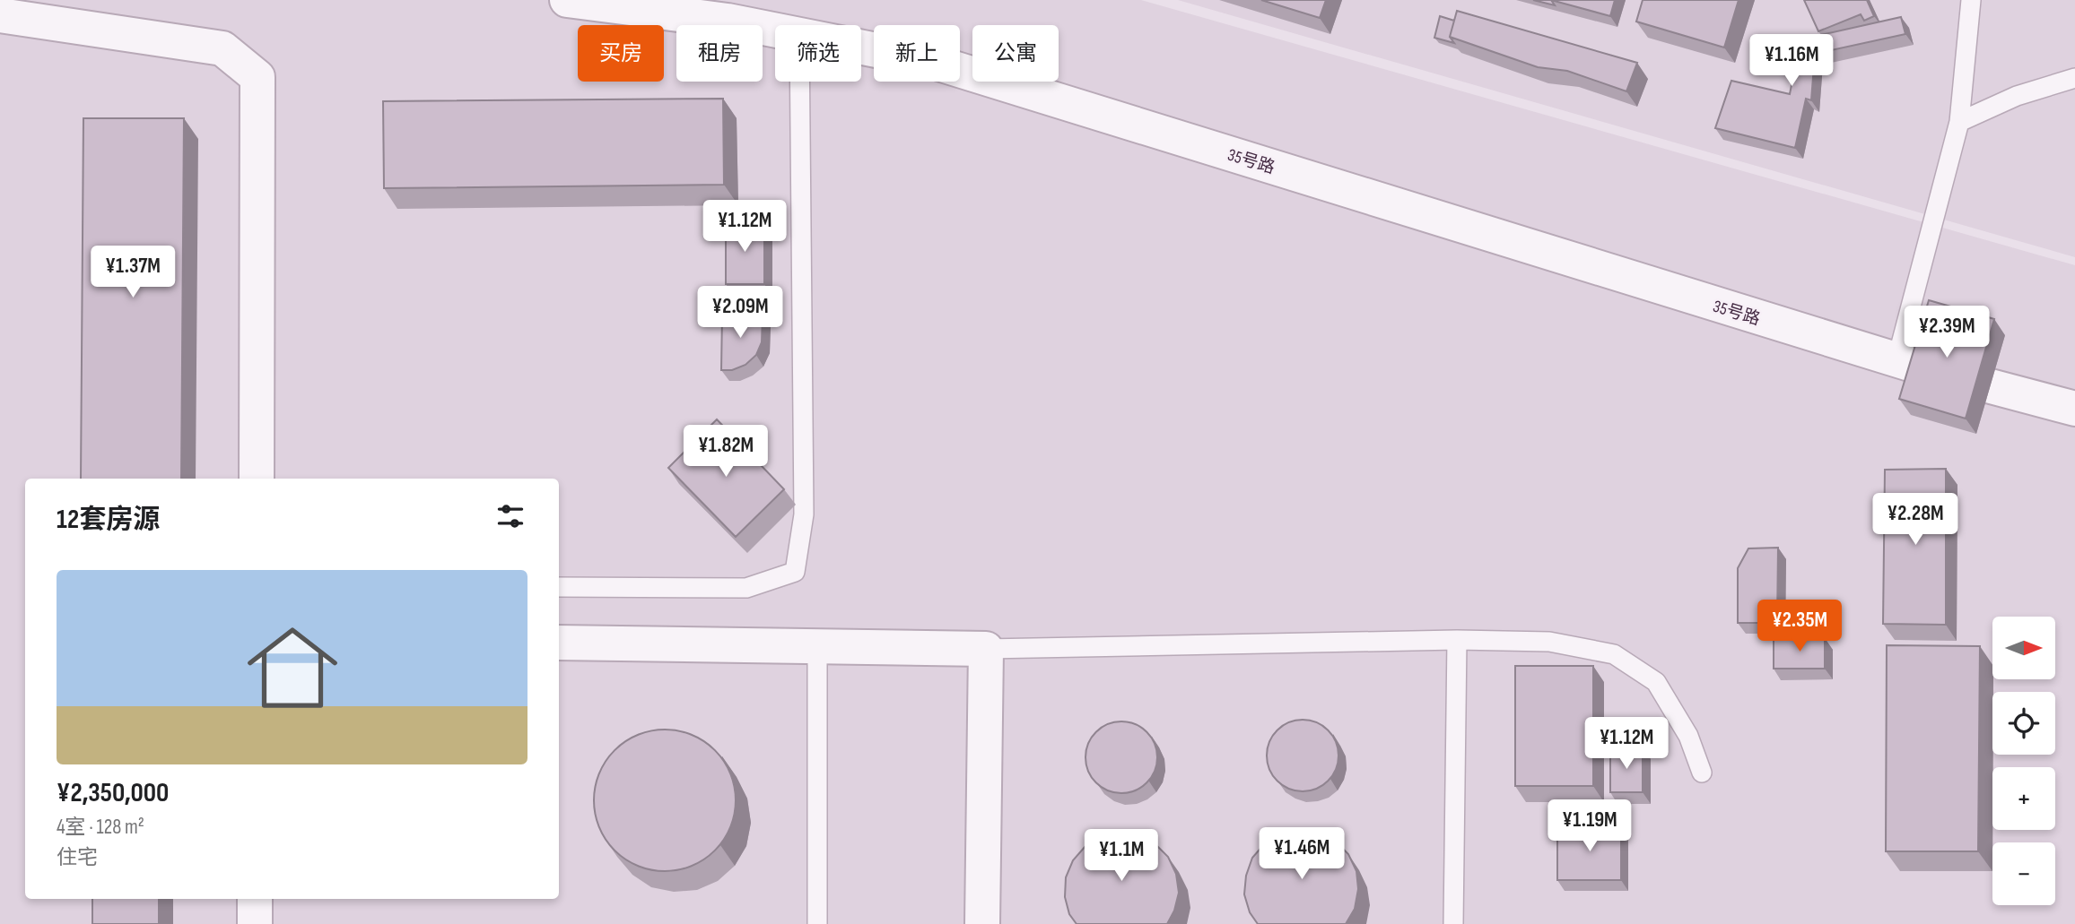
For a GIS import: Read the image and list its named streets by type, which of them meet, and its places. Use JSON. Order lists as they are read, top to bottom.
{
  "streets": {
    "street": ["35号路"]
  },
  "north": "right",
  "page": {
    "chip": [
      "买房",
      "租房",
      "筛选",
      "新上",
      "公寓"
    ],
    "price": [
      "¥1.16M",
      "¥1.12M",
      "¥1.37M",
      "¥2.09M",
      "¥2.39M",
      "¥1.82M",
      "¥2.28M",
      "¥2.35M",
      "¥1.12M",
      "¥1.19M",
      "¥1.46M",
      "¥1.1M"
    ],
    "heading": "12套房源",
    "list": [
      {
        "name": "¥2,350,000",
        "note": "4室 · 128 m² · 住宅"
      }
    ],
    "map_buttons": ["+", "−"]
  }
}
